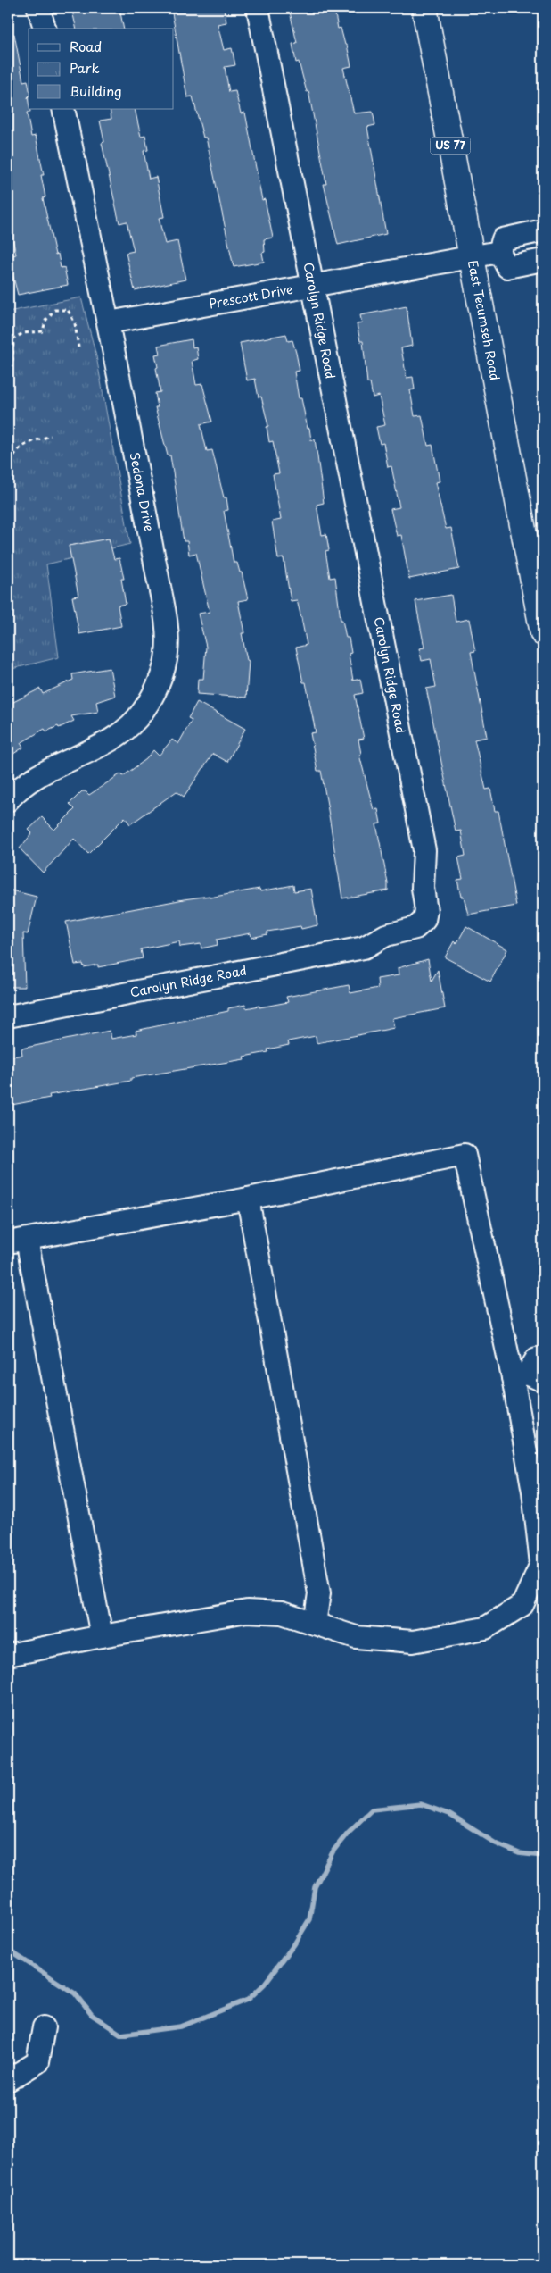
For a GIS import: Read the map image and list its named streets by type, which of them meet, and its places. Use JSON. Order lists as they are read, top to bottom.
{
  "streets": {
    "main road": ["US 77", "East Tecumseh Road"],
    "street": ["Prescott Drive", "Carolyn Ridge Road", "Sedona Drive"]
  },
  "crossings": [
    ["Prescott Drive", "Carolyn Ridge Road"],
    ["Prescott Drive", "East Tecumseh Road"],
    ["Prescott Drive", "Sedona Drive"]
  ],
  "legend": ["Road", "Park", "Building"]
}
